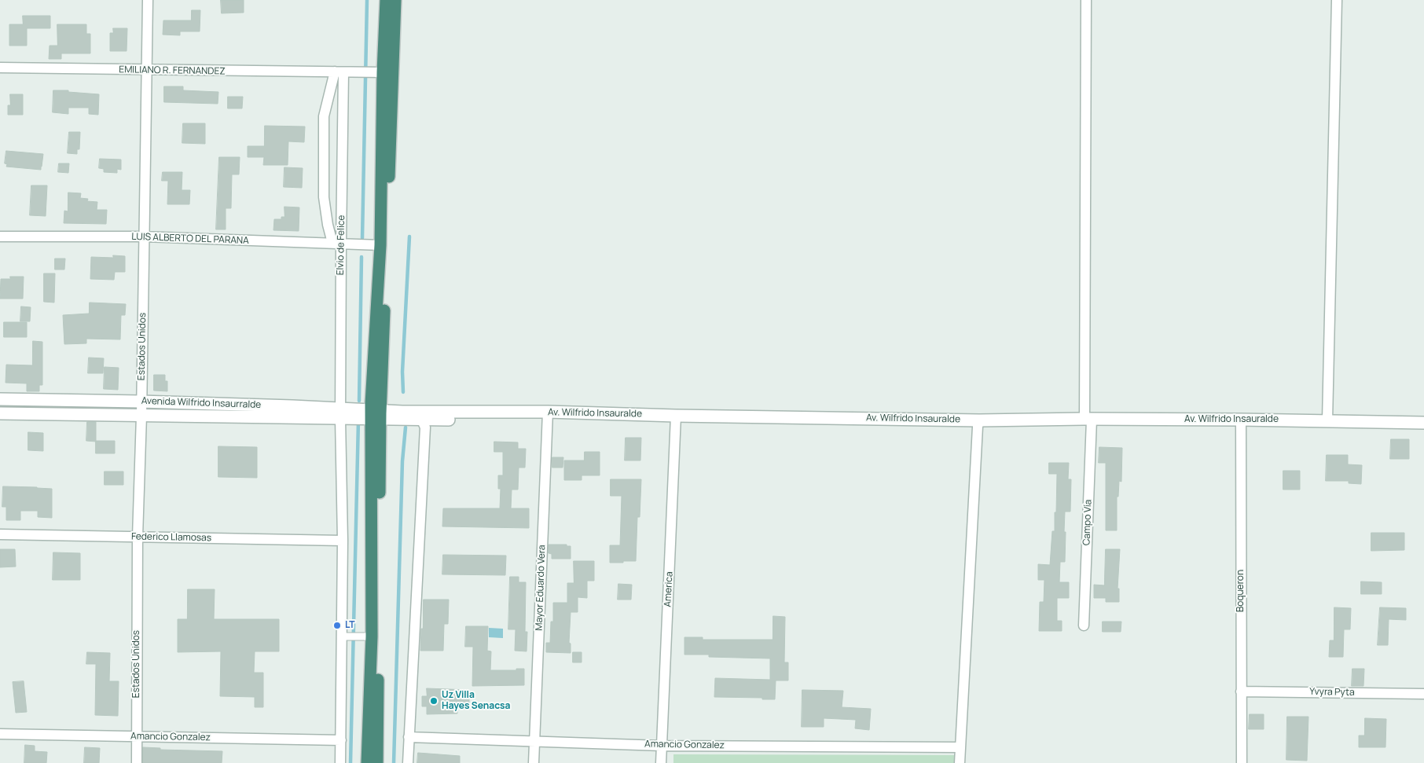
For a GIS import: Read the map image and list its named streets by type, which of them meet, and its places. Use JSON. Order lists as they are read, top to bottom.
{
  "streets": {
    "street": [
      "EMILIANO R. FERNANDEZ",
      "LUIS ALBERTO DEL PARANA",
      "Elvio de Felice",
      "Estados Unidos",
      "Avenida Wilfrido Insaurralde",
      "Av. Wilfrido Insauralde",
      "Campo Vía",
      "Federico Llamosas",
      "Mayor Eduardo Vera",
      "America",
      "Boqueron",
      "Yvyra Pyta",
      "Amancio Gonzalez"
    ]
  },
  "crossings": [
    ["EMILIANO R. FERNANDEZ", "Elvio de Felice"],
    ["EMILIANO R. FERNANDEZ", "Estados Unidos"],
    ["LUIS ALBERTO DEL PARANA", "Elvio de Felice"],
    ["LUIS ALBERTO DEL PARANA", "Estados Unidos"],
    ["Elvio de Felice", "Avenida Wilfrido Insaurralde"],
    ["Elvio de Felice", "Federico Llamosas"],
    ["Elvio de Felice", "Amancio Gonzalez"],
    ["Estados Unidos", "Avenida Wilfrido Insaurralde"],
    ["Estados Unidos", "Federico Llamosas"],
    ["Estados Unidos", "Amancio Gonzalez"],
    ["Avenida Wilfrido Insaurralde", "Av. Wilfrido Insauralde"],
    ["Av. Wilfrido Insauralde", "Campo Vía"],
    ["Av. Wilfrido Insauralde", "Mayor Eduardo Vera"],
    ["Av. Wilfrido Insauralde", "America"],
    ["Av. Wilfrido Insauralde", "Boqueron"],
    ["Mayor Eduardo Vera", "Amancio Gonzalez"],
    ["America", "Amancio Gonzalez"],
    ["Boqueron", "Yvyra Pyta"]
  ],
  "places": ["LT", "Uz Villa Hayes Senacsa"]
}
